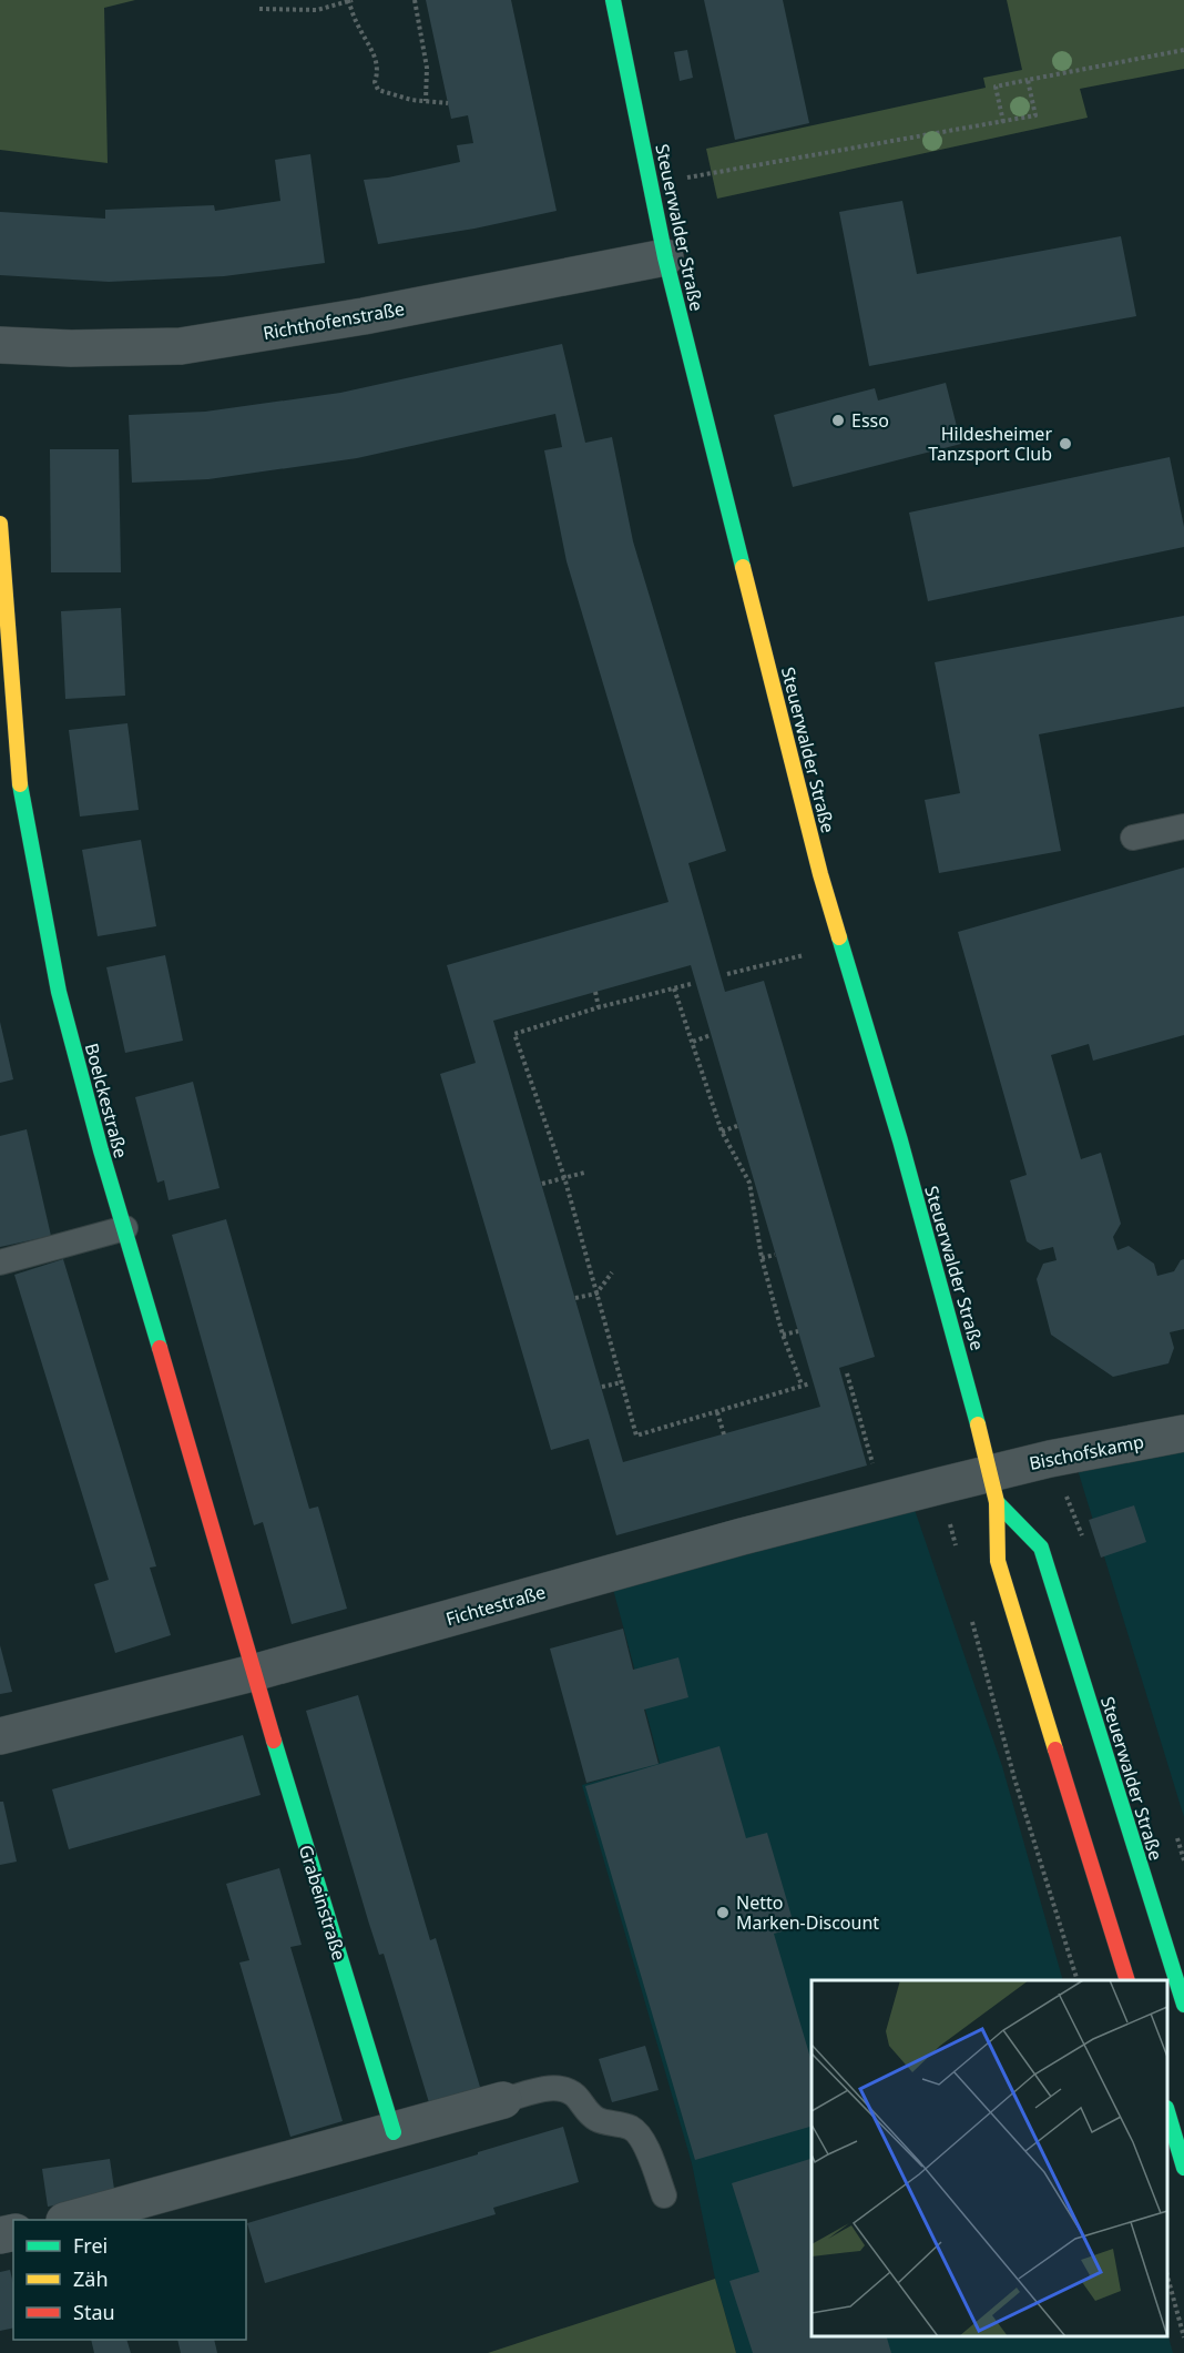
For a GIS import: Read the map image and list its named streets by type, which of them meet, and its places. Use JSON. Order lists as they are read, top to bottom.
{
  "streets": {
    "street": [
      "Steuerwalder Straße",
      "Richthofenstraße",
      "Boelckestraße",
      "Bischofskamp",
      "Fichtestraße",
      "Grabeinstraße"
    ]
  },
  "crossings": [
    ["Steuerwalder Straße", "Richthofenstraße"],
    ["Steuerwalder Straße", "Bischofskamp"],
    ["Steuerwalder Straße", "Fichtestraße"],
    ["Boelckestraße", "Fichtestraße"],
    ["Boelckestraße", "Grabeinstraße"],
    ["Bischofskamp", "Fichtestraße"],
    ["Fichtestraße", "Grabeinstraße"]
  ],
  "places": ["Esso", "Hildesheimer Tanzsport Club", "Netto Marken-Discount"],
  "legend": ["Frei", "Zäh", "Stau"]
}
